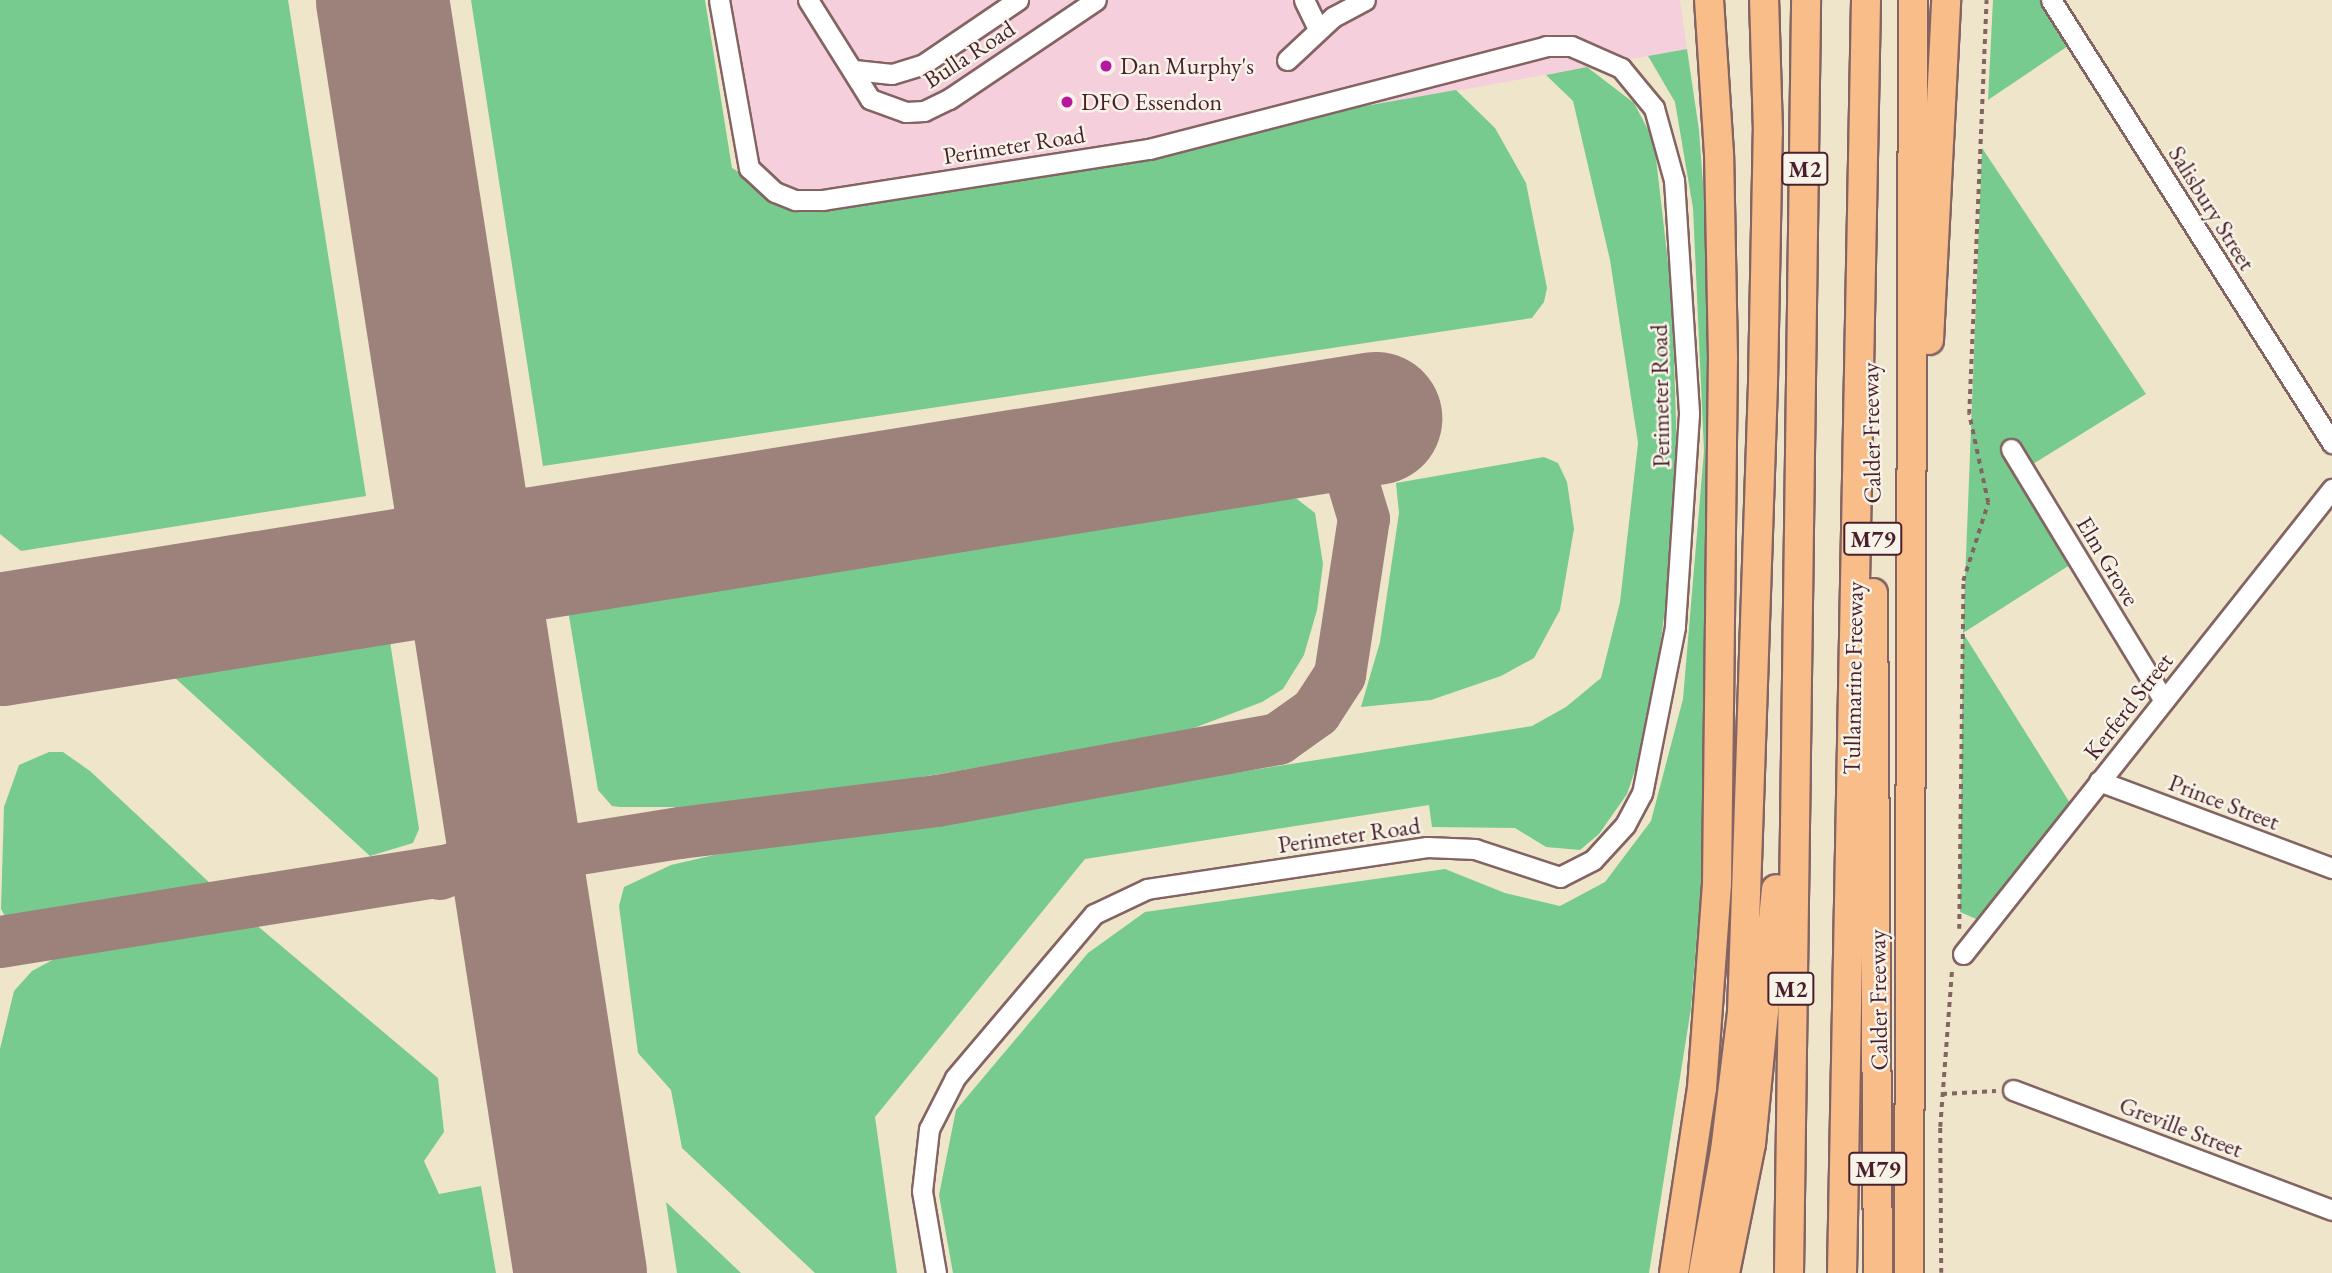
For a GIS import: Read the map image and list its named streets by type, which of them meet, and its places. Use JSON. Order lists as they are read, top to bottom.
{
  "streets": {
    "highway": [
      "M2",
      "Calder Freeway",
      "M79",
      "Tullamarine Freeway"
    ],
    "street": [
      "Bulla Road",
      "Perimeter Road",
      "Salisbury Street",
      "Elm Grove",
      "Kerferd Street",
      "Prince Street",
      "Greville Street"
    ]
  },
  "crossings": [
    ["Calder Freeway", "Tullamarine Freeway"],
    ["Elm Grove", "Kerferd Street"],
    ["Kerferd Street", "Prince Street"]
  ],
  "places": ["Dan Murphy's", "DFO Essendon"]
}
